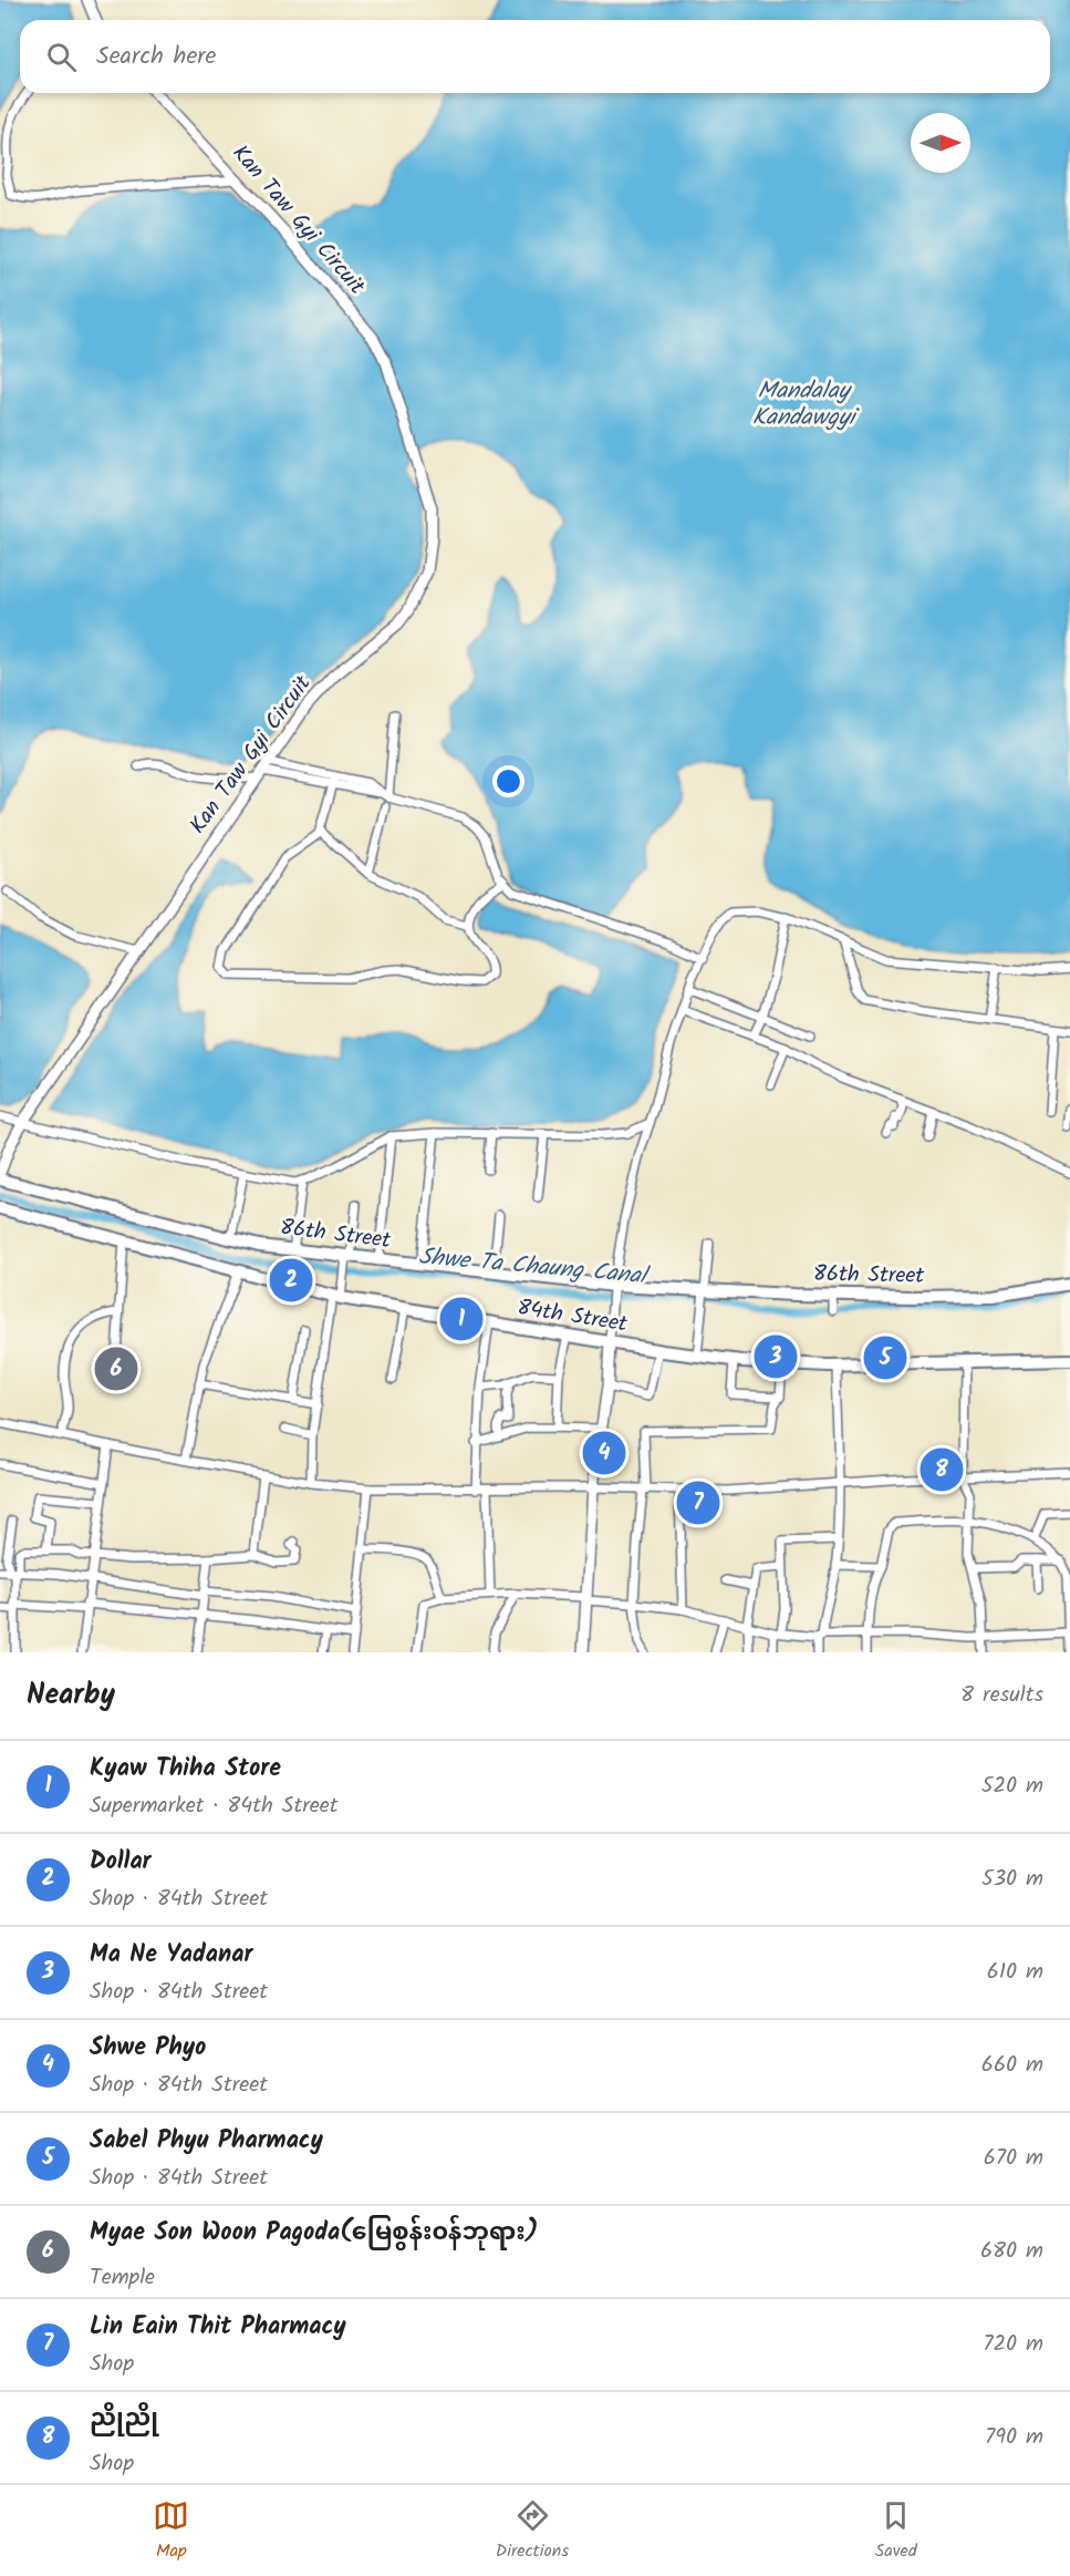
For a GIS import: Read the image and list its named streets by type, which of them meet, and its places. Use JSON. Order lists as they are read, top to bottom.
{
  "streets": {
    "main road": ["86th Street", "84th Street"],
    "street": ["Kan Taw Gyi Circuit"]
  },
  "water": ["Mandalay Kandawgyi", "Shwe Ta Chaung Canal"],
  "north": "right",
  "page": {
    "search": "Search here",
    "pins": [
      "2",
      "1",
      "3",
      "5",
      "6",
      "4",
      "8",
      "7"
    ],
    "heading": ["Nearby", "8 results"],
    "list": [
      {
        "mark": "1",
        "name": "Kyaw Thiha Store",
        "note": "Supermarket · 84th Street",
        "value": "520 m"
      },
      {
        "mark": "2",
        "name": "Dollar",
        "note": "Shop · 84th Street",
        "value": "530 m"
      },
      {
        "mark": "3",
        "name": "Ma Ne Yadanar",
        "note": "Shop · 84th Street",
        "value": "610 m"
      },
      {
        "mark": "4",
        "name": "Shwe Phyo",
        "note": "Shop · 84th Street",
        "value": "660 m"
      },
      {
        "mark": "5",
        "name": "Sabel Phyu Pharmacy",
        "note": "Shop · 84th Street",
        "value": "670 m"
      },
      {
        "mark": "6",
        "name": "Myae Son Woon Pagoda(မြေစွန်း၀န်ဘုရား)",
        "note": "Temple",
        "value": "680 m"
      },
      {
        "mark": "7",
        "name": "Lin Eain Thit Pharmacy",
        "note": "Shop",
        "value": "720 m"
      },
      {
        "mark": "8",
        "name": "ညိုညို",
        "note": "Shop",
        "value": "790 m"
      }
    ],
    "nav": ["Map", "Directions", "Saved"]
  }
}
